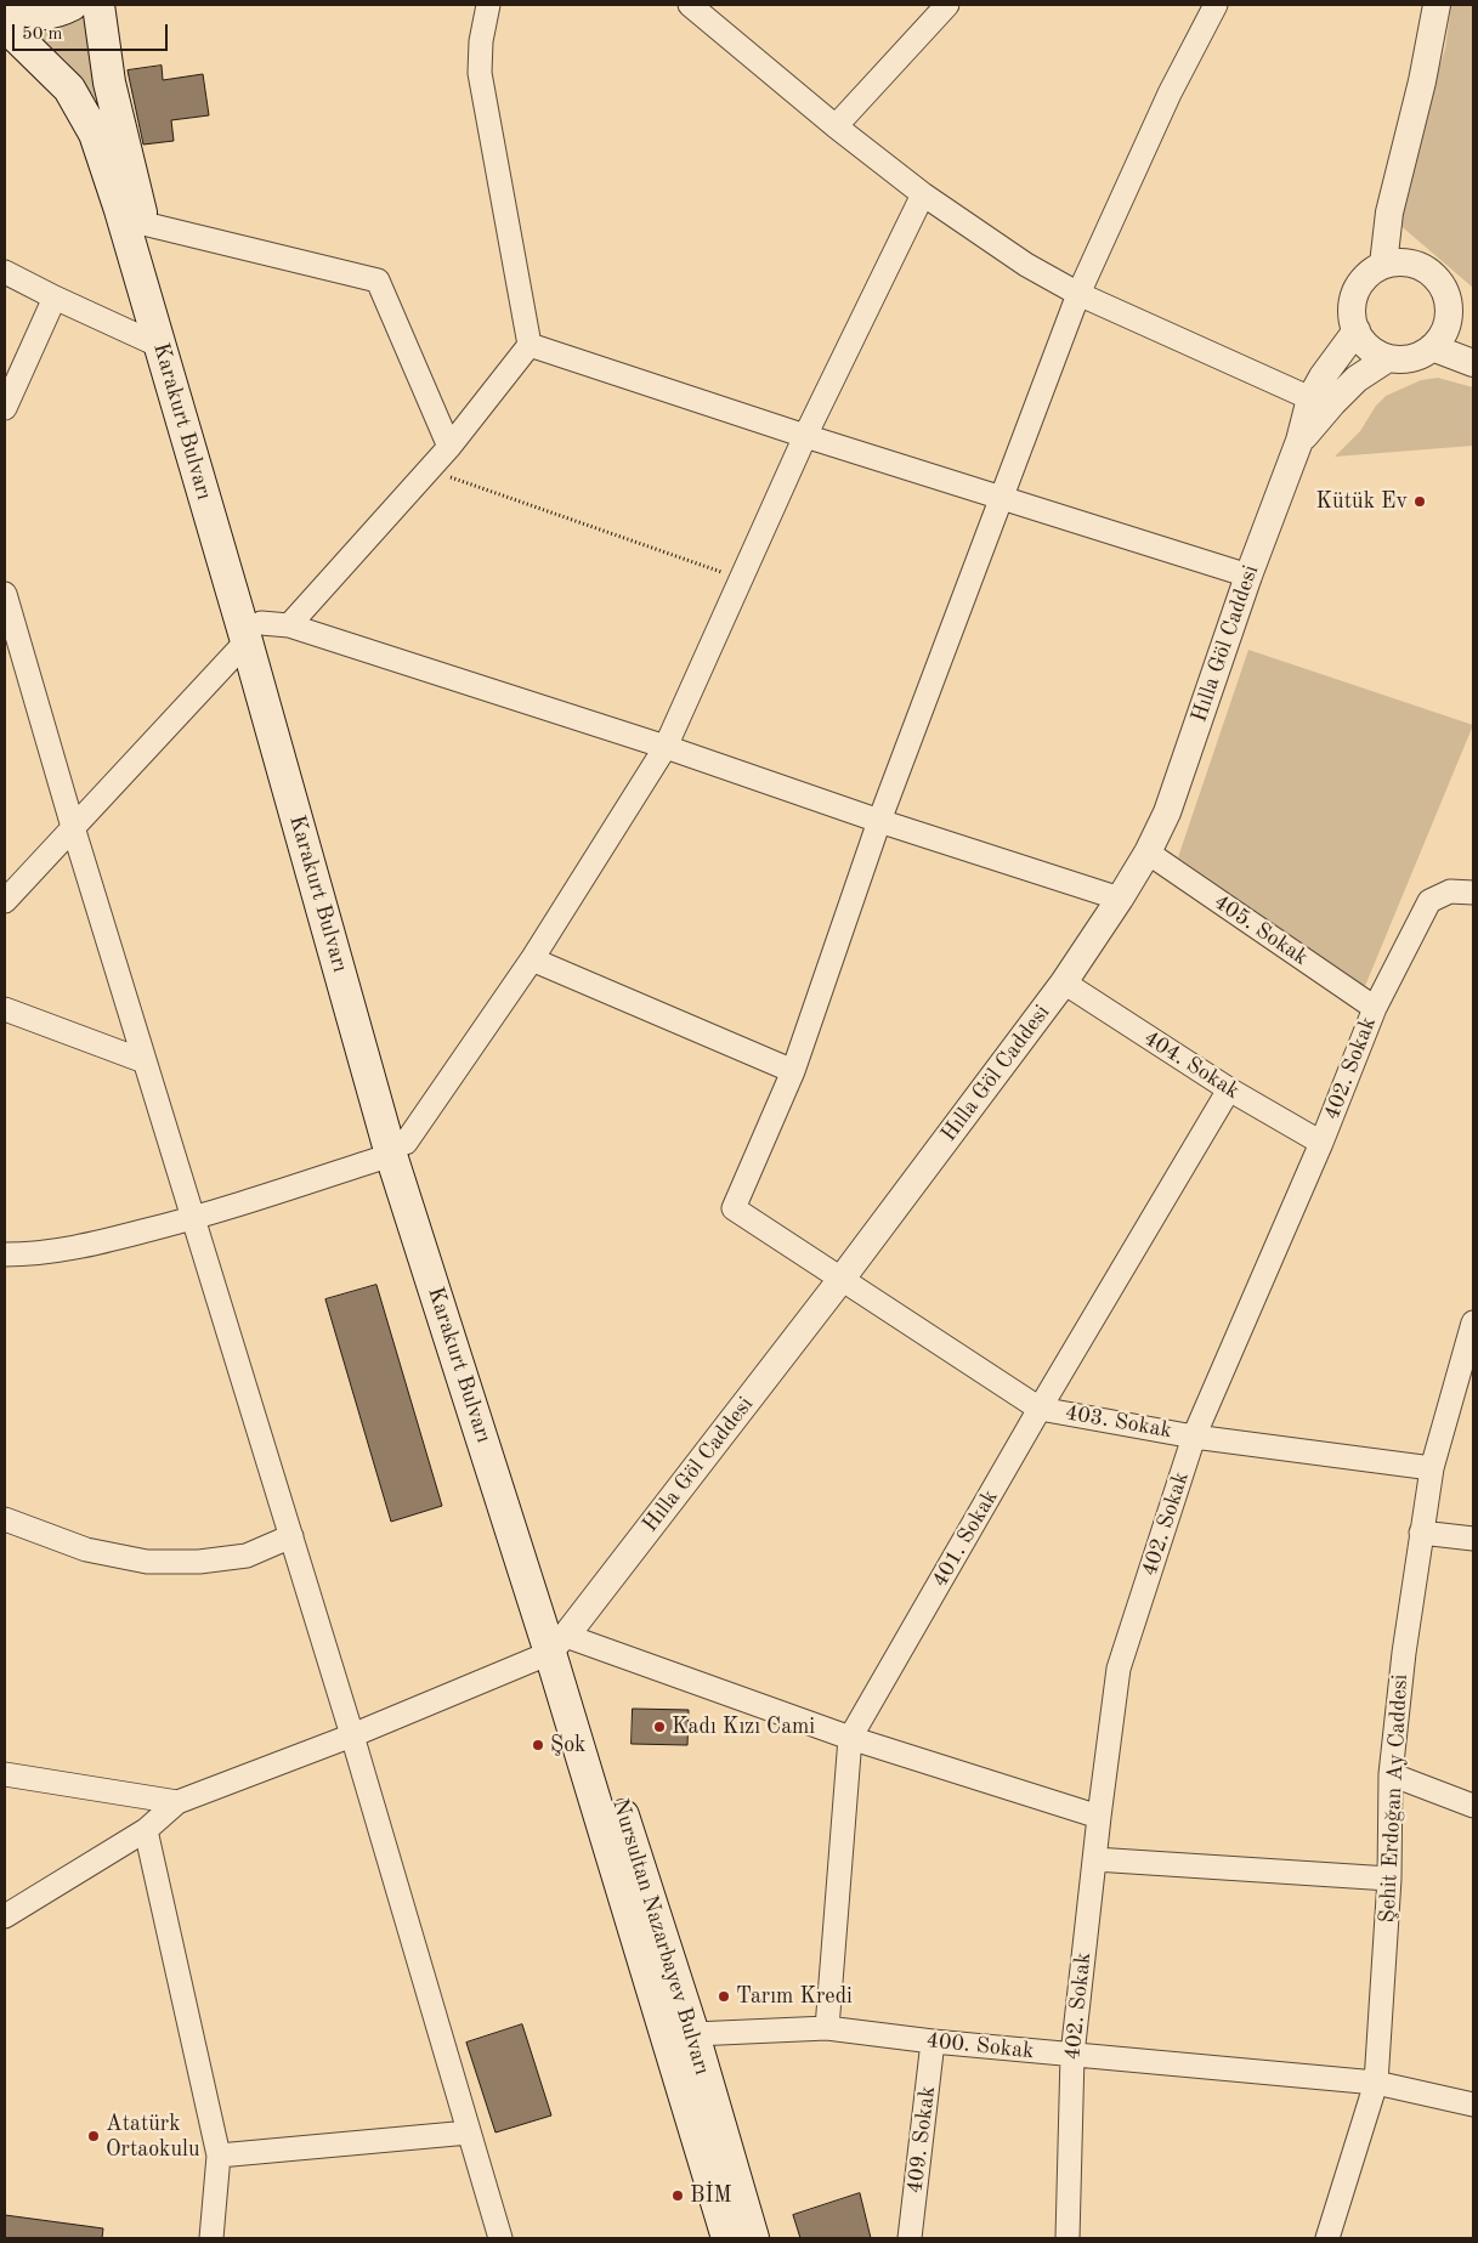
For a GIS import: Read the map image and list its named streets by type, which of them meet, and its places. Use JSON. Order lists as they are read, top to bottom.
{
  "streets": {
    "main road": ["Karakurt Bulvarı", "Nursultan Nazarbayev Bulvarı"],
    "street": [
      "Hılla Göl Caddesi",
      "405. Sokak",
      "404. Sokak",
      "402. Sokak",
      "403. Sokak",
      "401. Sokak",
      "Şehit Erdoğan Ay Caddesi",
      "400. Sokak",
      "409. Sokak"
    ]
  },
  "crossings": [
    ["Karakurt Bulvarı", "Hılla Göl Caddesi"],
    ["Karakurt Bulvarı", "Nursultan Nazarbayev Bulvarı"],
    ["Hılla Göl Caddesi", "405. Sokak"],
    ["Hılla Göl Caddesi", "404. Sokak"],
    ["Hılla Göl Caddesi", "403. Sokak"],
    ["Hılla Göl Caddesi", "Nursultan Nazarbayev Bulvarı"],
    ["405. Sokak", "402. Sokak"],
    ["404. Sokak", "402. Sokak"],
    ["404. Sokak", "401. Sokak"],
    ["402. Sokak", "403. Sokak"],
    ["402. Sokak", "400. Sokak"],
    ["403. Sokak", "401. Sokak"],
    ["403. Sokak", "Şehit Erdoğan Ay Caddesi"],
    ["401. Sokak", "400. Sokak"],
    ["Şehit Erdoğan Ay Caddesi", "400. Sokak"],
    ["Nursultan Nazarbayev Bulvarı", "400. Sokak"],
    ["400. Sokak", "409. Sokak"]
  ],
  "places": [
    "Kütük Ev",
    "Kadı Kızı Cami",
    "Şok",
    "Tarım Kredi",
    "Atatürk Ortaokulu",
    "BİM"
  ],
  "scale_bar": "50 m"
}
